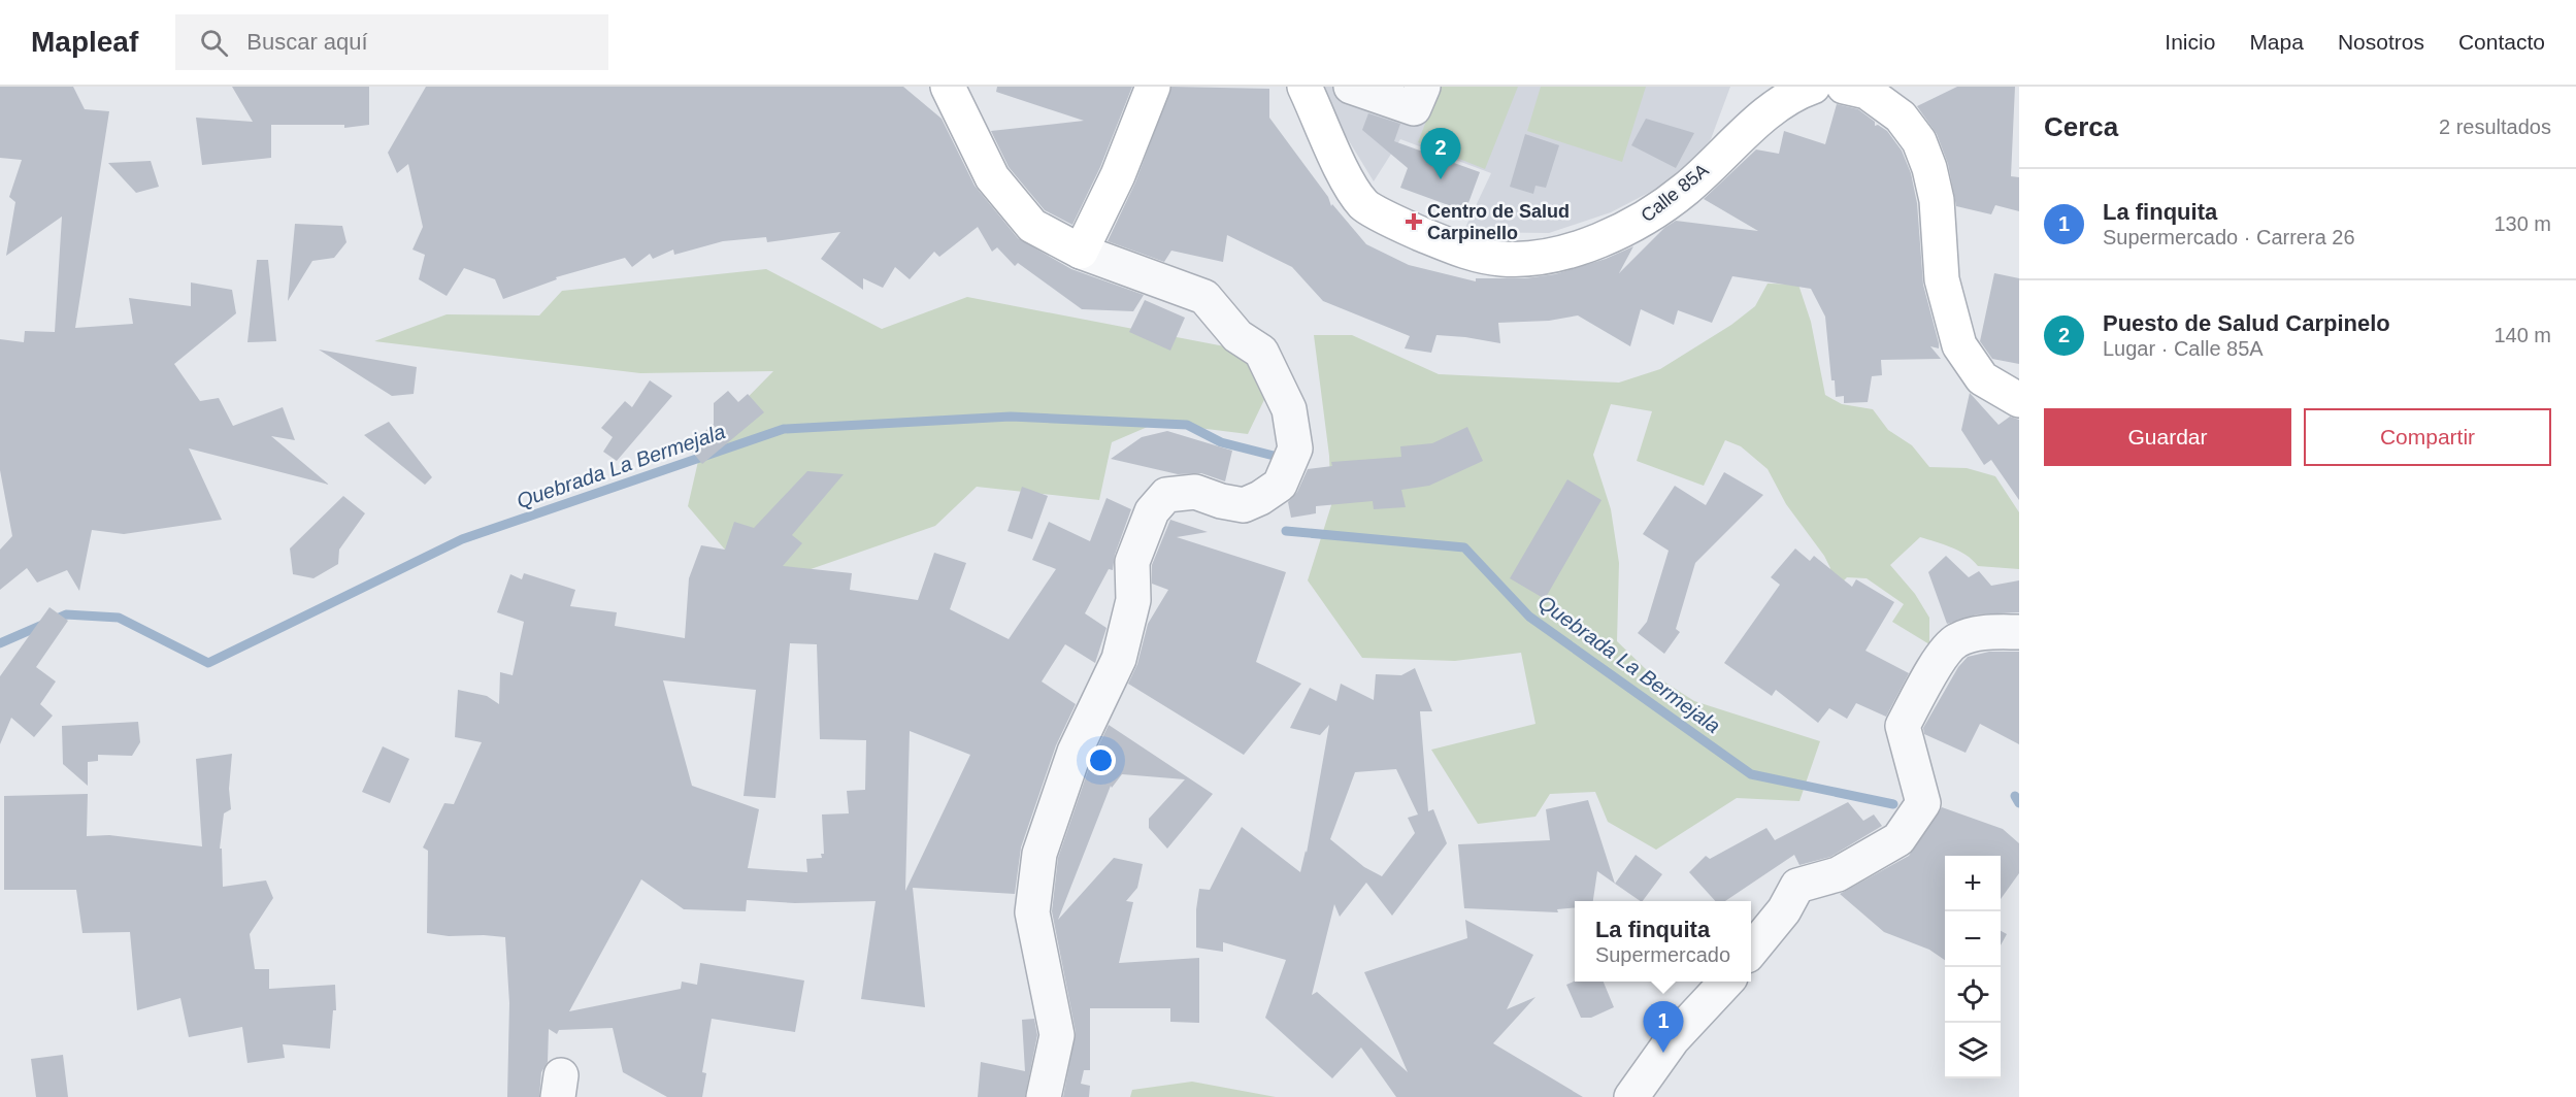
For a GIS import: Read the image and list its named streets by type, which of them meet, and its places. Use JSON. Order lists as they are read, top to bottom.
{
  "streets": {
    "street": ["Calle 85A"]
  },
  "water": ["Quebrada La Bermejala"],
  "places": {
    "health": ["Centro de Salud Carpinello"]
  },
  "page": {
    "header": "Mapleaf",
    "search": "Buscar aquí",
    "nav": [
      "Inicio",
      "Mapa",
      "Nosotros",
      "Contacto"
    ],
    "heading": ["Cerca", "2 resultados"],
    "pins": ["2", "1"],
    "list": [
      {
        "mark": "1",
        "name": "La finquita",
        "note": "Supermercado · Carrera 26",
        "value": "130 m"
      },
      {
        "mark": "2",
        "name": "Puesto de Salud Carpinelo",
        "note": "Lugar · Calle 85A",
        "value": "140 m"
      }
    ],
    "buttons": ["Guardar", "Compartir"],
    "map_buttons": ["+", "−"],
    "popup": ["La finquita", "Supermercado"]
  }
}
